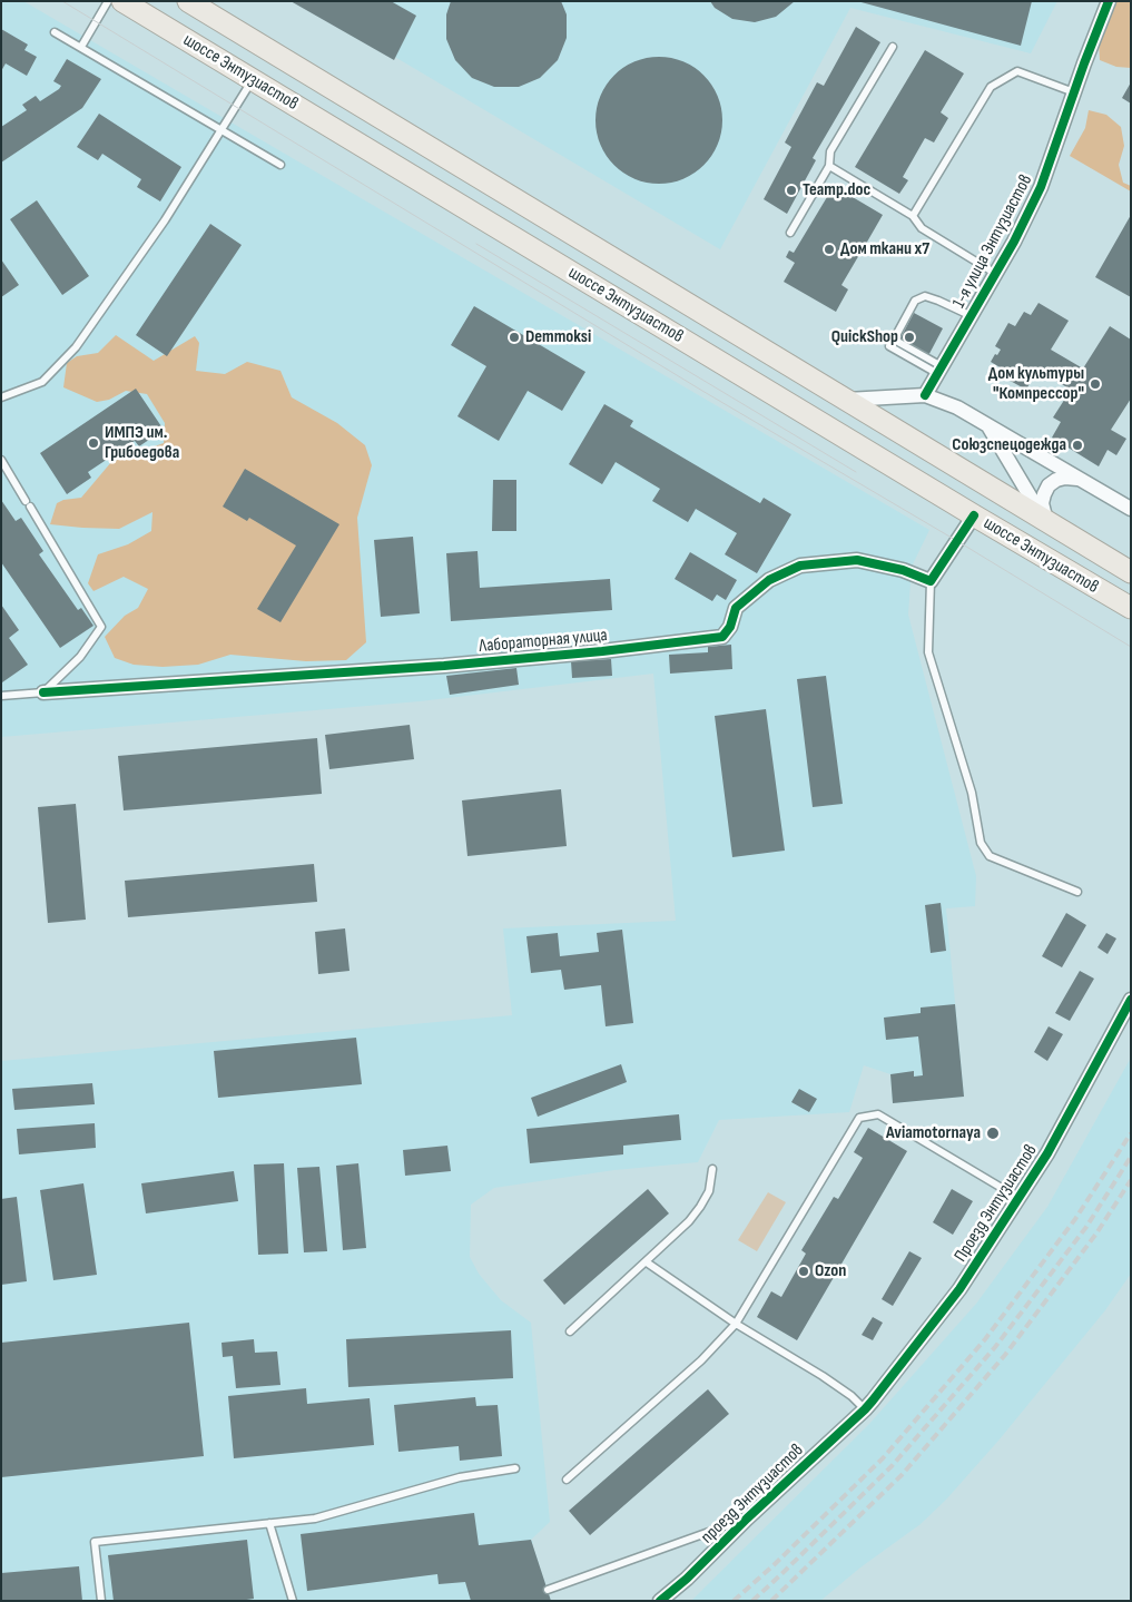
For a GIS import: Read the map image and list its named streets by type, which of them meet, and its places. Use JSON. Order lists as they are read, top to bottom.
{
  "streets": {
    "main road": ["шоссе Энтузиастов"],
    "street": [
      "1-я улица Энтузиастов",
      "Лабораторная улица",
      "Проезд Энтузиастов",
      "проезд Энтузиастов"
    ]
  },
  "crossings": [
    ["Проезд Энтузиастов", "проезд Энтузиастов"]
  ],
  "places": [
    "Театр.doc",
    "Дом ткани x7",
    "Demmoksi",
    "QuickShop",
    "Дом культуры \"Компрессор\"",
    "ИМПЭ им. Грибоедова",
    "Союзспецодежда",
    "Aviamotornaya",
    "Ozon"
  ]
}
